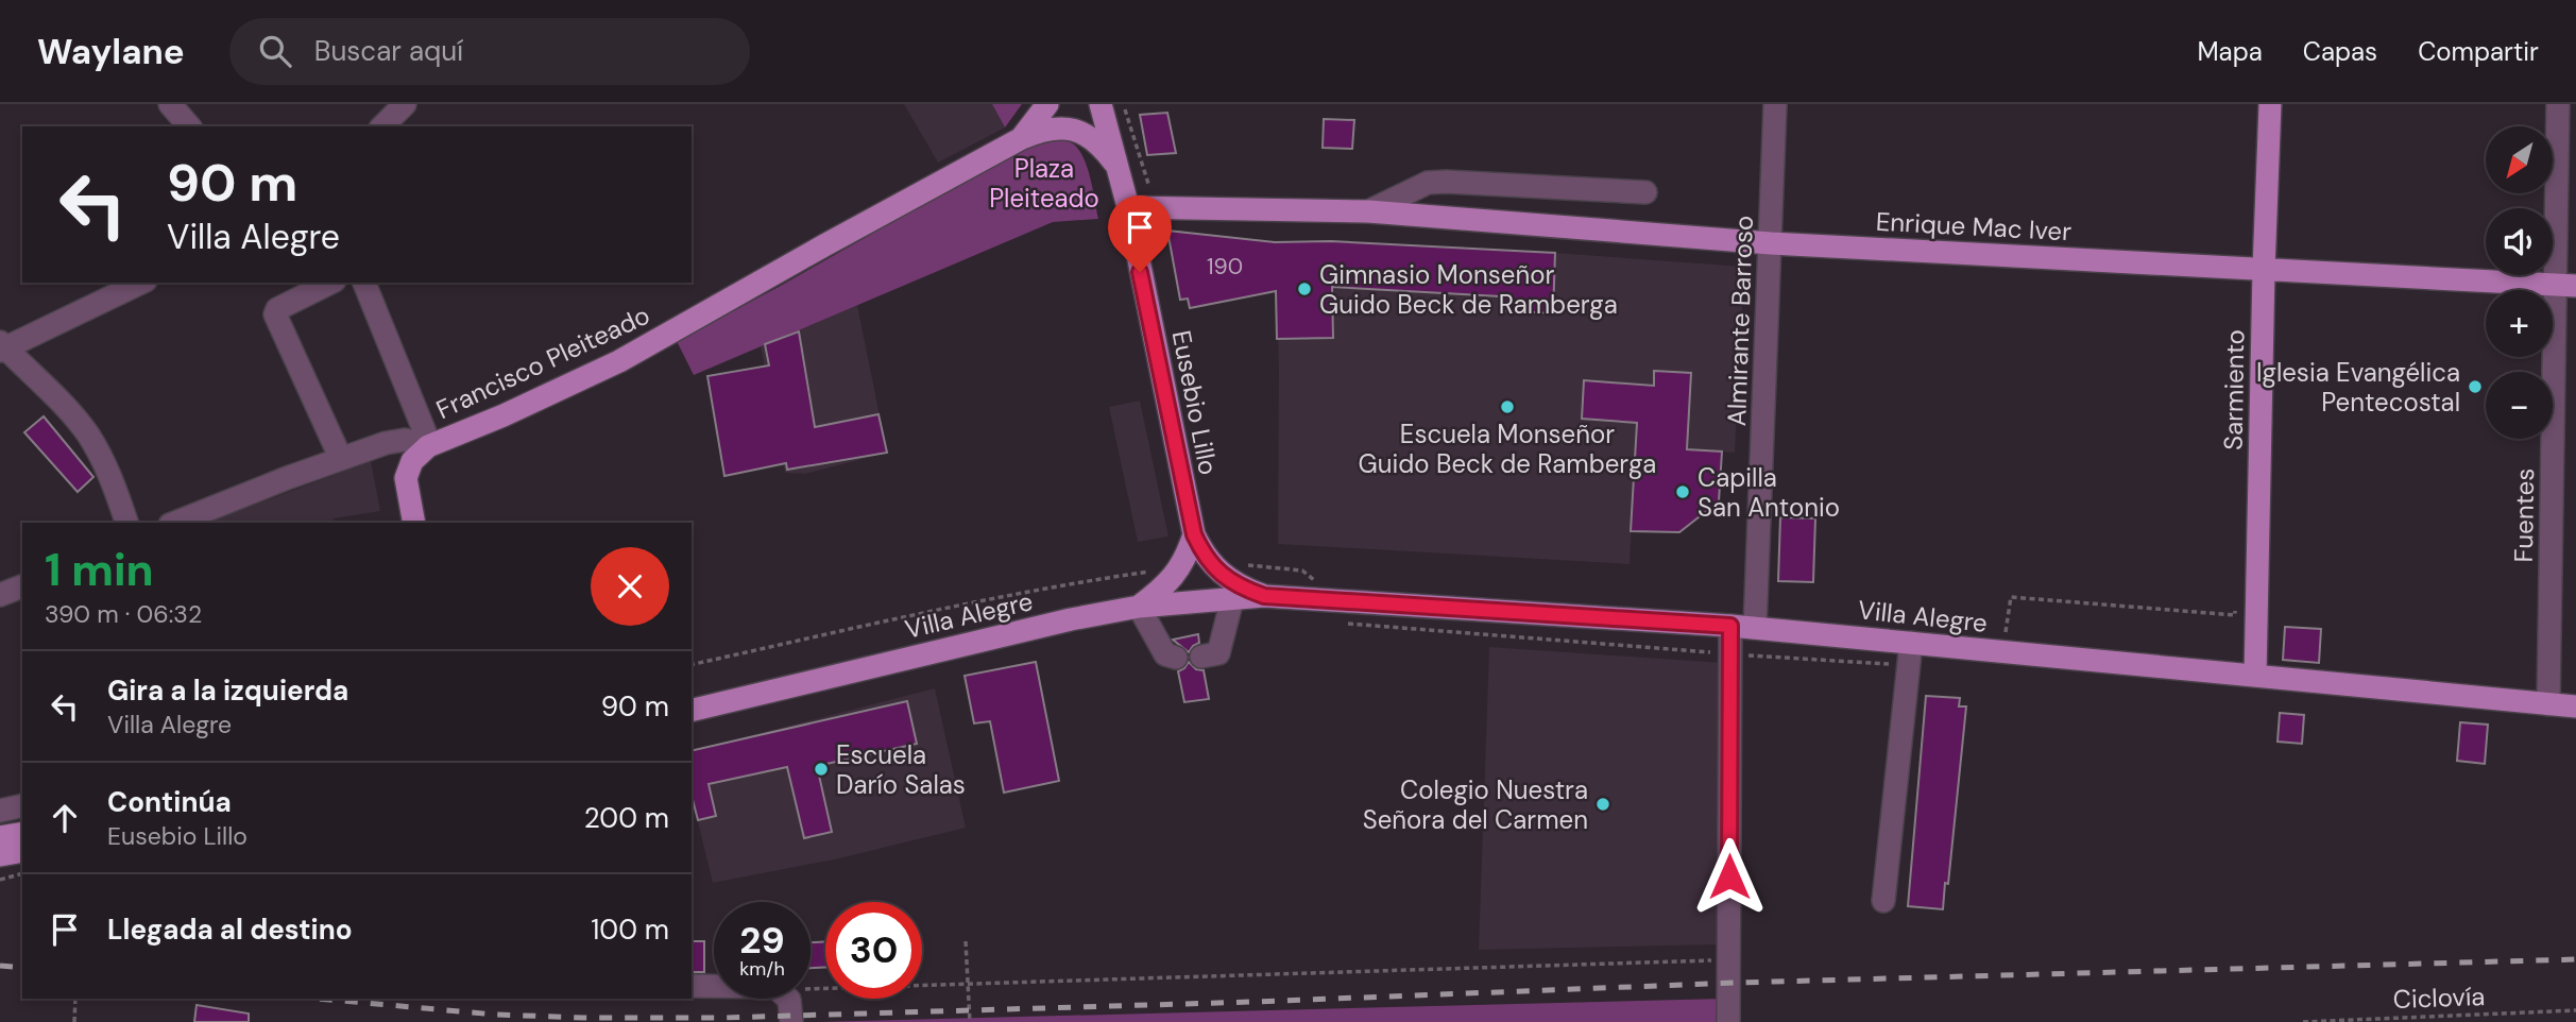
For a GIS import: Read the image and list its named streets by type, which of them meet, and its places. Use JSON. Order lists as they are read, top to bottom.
{
  "streets": {
    "main road": [
      "Enrique Mac Iver",
      "Francisco Pleiteado",
      "Sarmiento",
      "Eusebio Lillo",
      "Villa Alegre"
    ],
    "street": ["Almirante Barroso", "Fuentes"],
    "path": ["Ciclovía"]
  },
  "crossings": [
    ["Enrique Mac Iver", "Almirante Barroso"],
    ["Enrique Mac Iver", "Sarmiento"],
    ["Enrique Mac Iver", "Eusebio Lillo"],
    ["Enrique Mac Iver", "Fuentes"],
    ["Almirante Barroso", "Villa Alegre"],
    ["Francisco Pleiteado", "Eusebio Lillo"],
    ["Sarmiento", "Villa Alegre"],
    ["Eusebio Lillo", "Villa Alegre"],
    ["Fuentes", "Villa Alegre"]
  ],
  "parks": ["Plaza Pleiteado"],
  "places": [
    "Gimnasio Monseñor Guido Beck de Ramberga",
    "Iglesia Evangélica Pentecostal",
    "Escuela Monseñor Guido Beck de Ramberga",
    "Capilla San Antonio",
    "Escuela Darío Salas",
    "Colegio Nuestra Señora del Carmen"
  ],
  "house_numbers": ["190"],
  "north": "bottom left",
  "page": {
    "header": "Waylane",
    "search": "Buscar aquí",
    "nav": ["Mapa", "Capas", "Compartir"],
    "map_buttons": ["+", "−"],
    "turn": ["90 m", "Villa Alegre"],
    "heading": ["1 min", "390 m · 06:32"],
    "list": [
      {
        "name": "Gira a la izquierda",
        "note": "Villa Alegre",
        "value": "90 m"
      },
      {
        "name": "Continúa",
        "note": "Eusebio Lillo",
        "value": "200 m"
      },
      {
        "name": "Llegada al destino",
        "value": "100 m"
      }
    ],
    "speed": "29 km/h",
    "limit": "30"
  }
}
